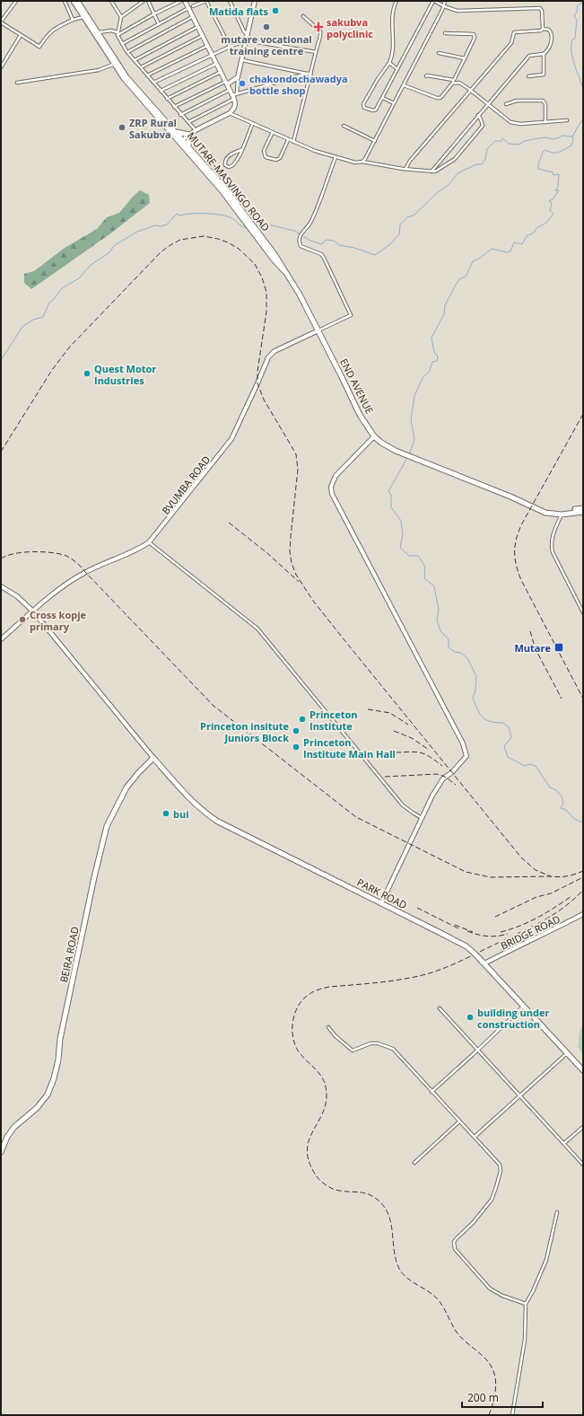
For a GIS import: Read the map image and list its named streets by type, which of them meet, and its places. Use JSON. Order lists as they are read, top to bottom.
{
  "streets": {
    "highway": [
      "MUTARE-MASVINGO ROAD",
      "END AVENUE",
      "PARK ROAD",
      "BEIRA ROAD"
    ],
    "street": ["BVUMBA ROAD", "BRIDGE ROAD"]
  },
  "crossings": [
    ["MUTARE-MASVINGO ROAD", "END AVENUE"],
    ["END AVENUE", "BVUMBA ROAD"],
    ["PARK ROAD", "BRIDGE ROAD"],
    ["PARK ROAD", "BEIRA ROAD"]
  ],
  "places": {
    "other": [
      "Matida flats",
      "mutare vocational training centre",
      "chakondochawadya bottle shop",
      "ZRP Rural Sakubva",
      "Quest Motor Industries",
      "Cross kopje primary",
      "Princeton Institute",
      "Princeton insitute Juniors Block",
      "Princeton Institute Main Hall",
      "bui",
      "building under construction"
    ],
    "health": ["sakubva polyclinic"],
    "transit": ["Mutare"]
  },
  "scale_bar": "200 m"
}
